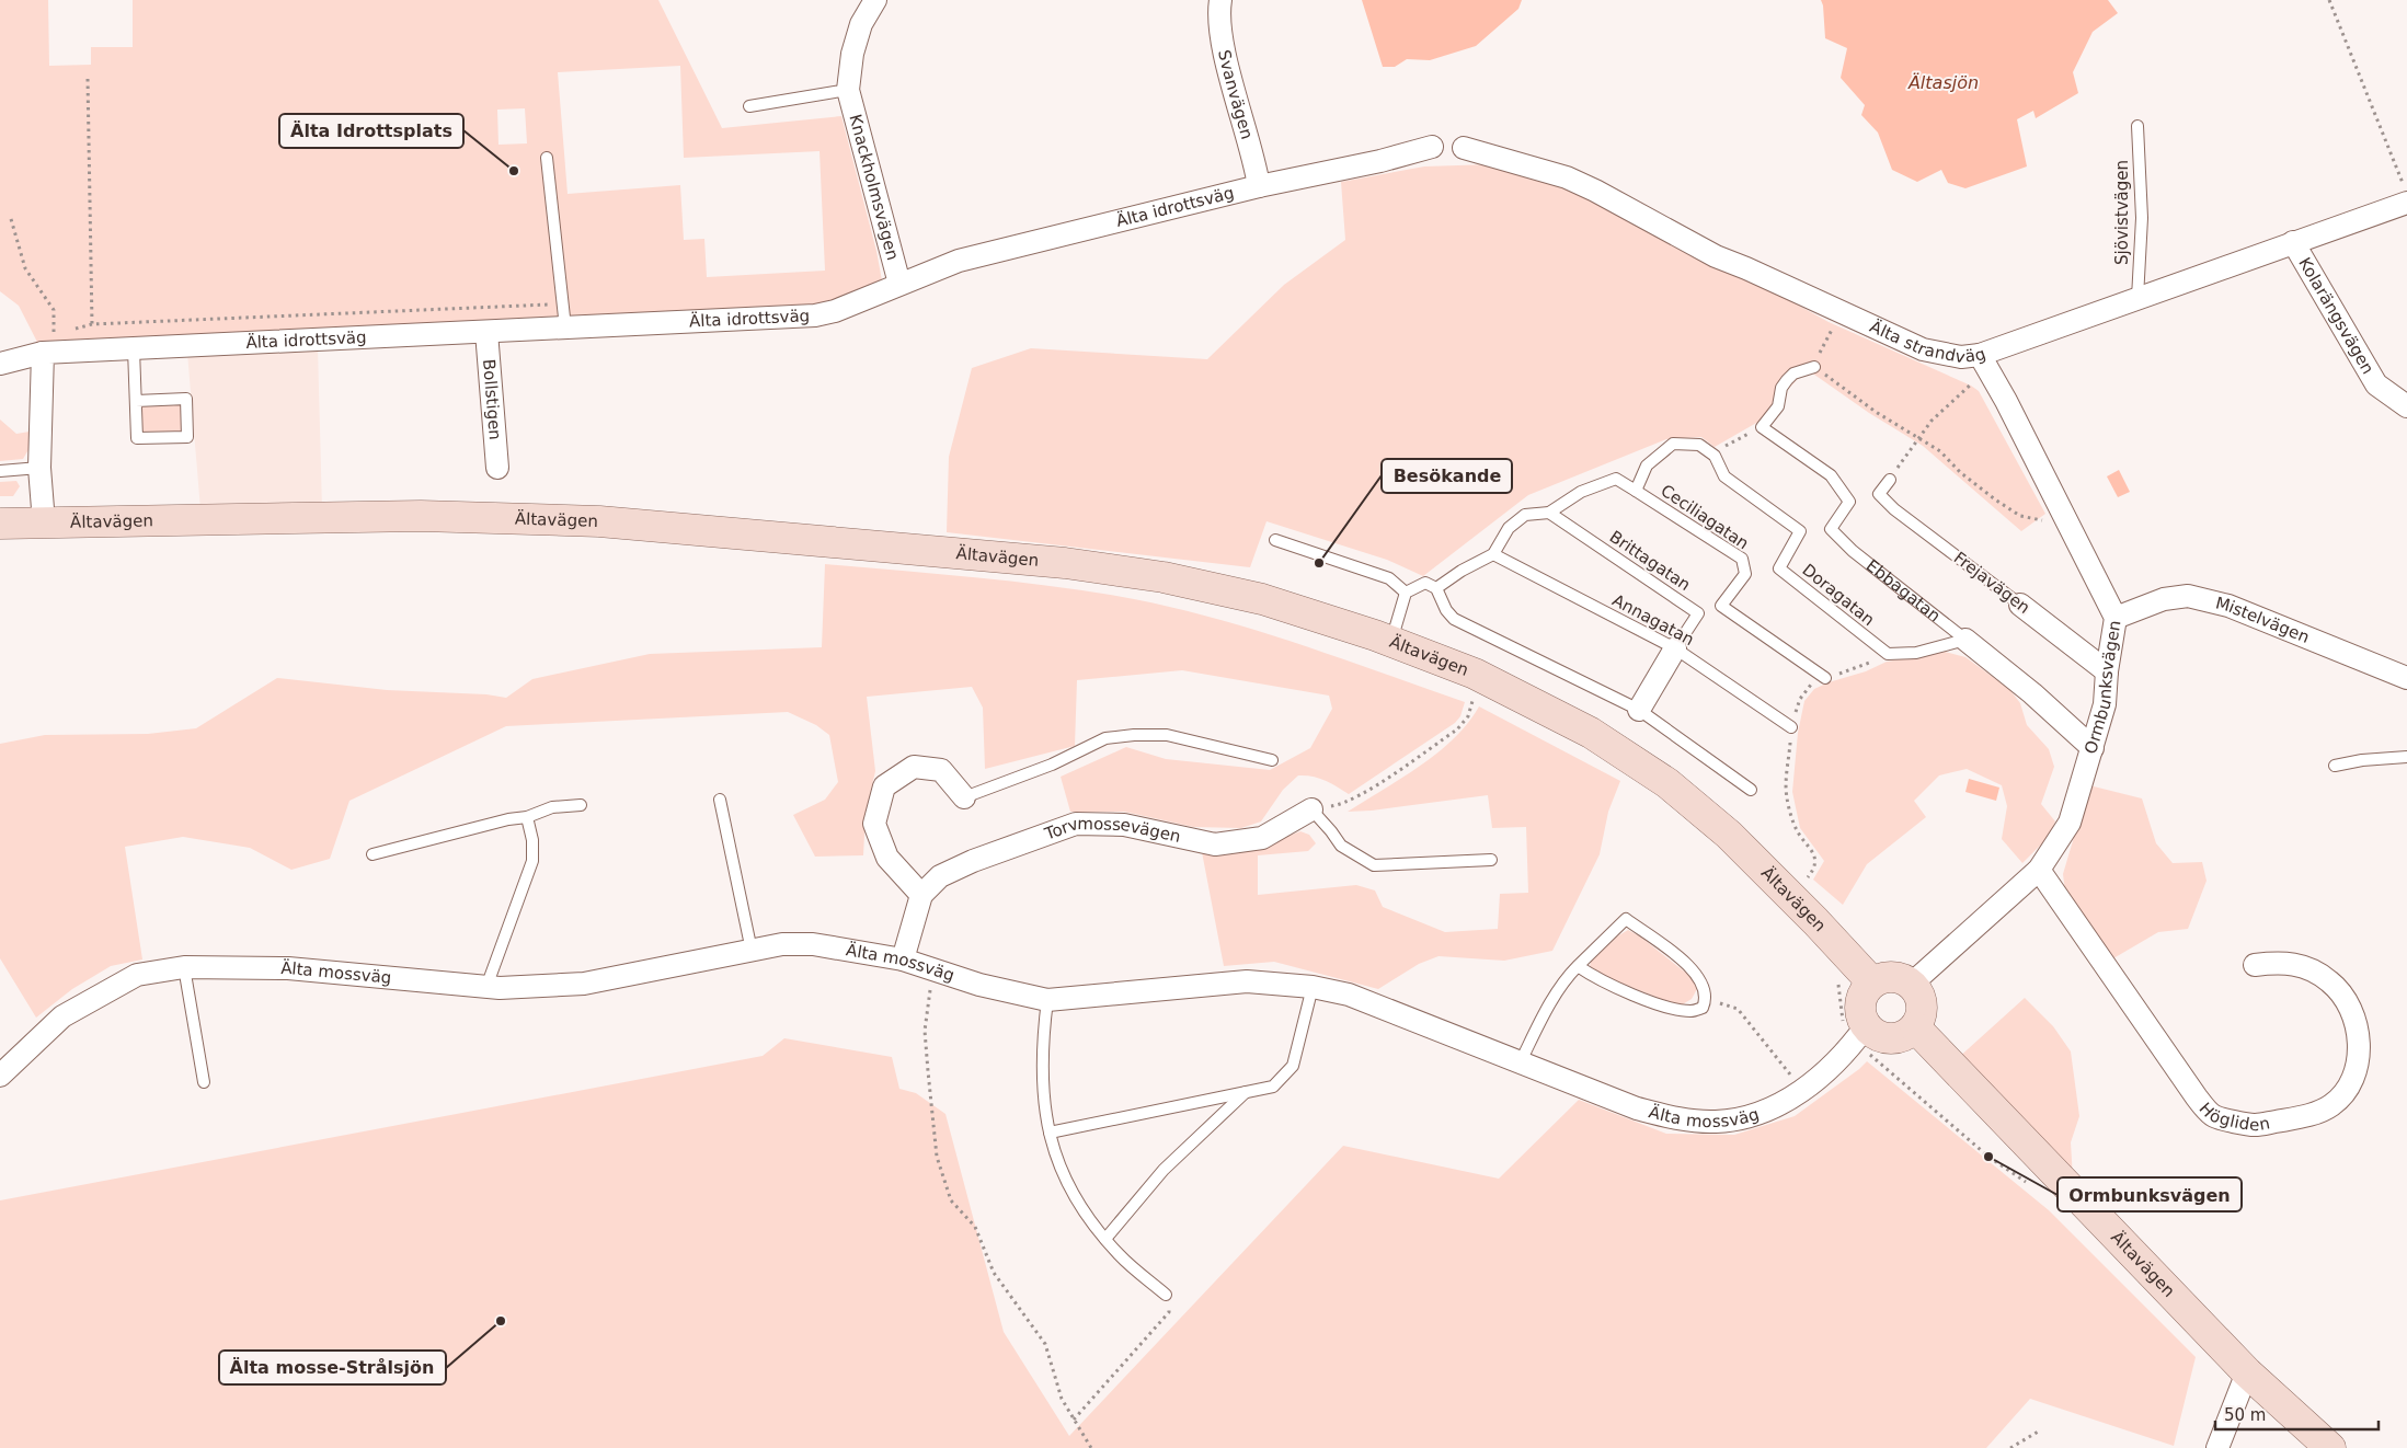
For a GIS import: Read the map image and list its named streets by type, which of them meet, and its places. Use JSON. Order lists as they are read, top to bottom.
{
  "streets": {
    "main road": ["Ältavägen"],
    "street": [
      "Svanvägen",
      "Knackholmsvägen",
      "Älta idrottsväg",
      "Kolarängsvägen",
      "Älta strandväg",
      "Bollstigen",
      "Frejavägen",
      "Ebbagatan",
      "Mistelvägen",
      "Ormbunksvägen",
      "Torvmossevägen",
      "Älta mossväg",
      "Högliden"
    ],
    "lane": [
      "Sjövistvägen",
      "Ceciliagatan",
      "Brittagatan",
      "Doragatan",
      "Annagatan"
    ]
  },
  "crossings": [
    ["Svanvägen", "Älta idrottsväg"],
    ["Knackholmsvägen", "Älta idrottsväg"],
    ["Älta idrottsväg", "Bollstigen"],
    ["Sjövistvägen", "Älta strandväg"],
    ["Kolarängsvägen", "Älta strandväg"],
    ["Älta strandväg", "Ormbunksvägen"],
    ["Ältavägen", "Ormbunksvägen"],
    ["Ältavägen", "Älta mossväg"],
    ["Brittagatan", "Annagatan"],
    ["Frejavägen", "Ormbunksvägen"],
    ["Ebbagatan", "Ormbunksvägen"],
    ["Mistelvägen", "Ormbunksvägen"],
    ["Ormbunksvägen", "Älta mossväg"],
    ["Ormbunksvägen", "Högliden"],
    ["Torvmossevägen", "Älta mossväg"]
  ],
  "water": ["Ältasjön"],
  "places": [
    "Älta Idrottsplats",
    "Besökande",
    "Ormbunksvägen",
    "Älta mosse-Strålsjön"
  ],
  "scale_bar": "50 m"
}
